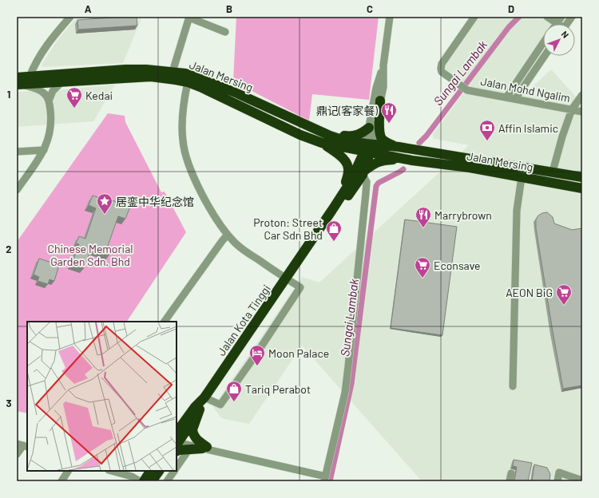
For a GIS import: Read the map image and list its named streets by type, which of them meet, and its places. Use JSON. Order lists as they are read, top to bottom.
{
  "streets": {
    "highway": ["Jalan Mersing", "Jalan Kota Tinggi"],
    "street": ["Jalan Mohd Ngalim"]
  },
  "crossings": [
    ["Jalan Mersing", "Jalan Kota Tinggi"]
  ],
  "water": ["Sungai Lambak"],
  "parks": ["Chinese Memorial Garden Sdn. Bhd"],
  "places": {
    "supermarket": ["Kedai", "Econsave", "AEON BiG"],
    "restaurant": ["鼎记(客家餐)", "Marrybrown"],
    "bank": ["Affin Islamic"],
    "place": ["居銮中华纪念馆"],
    "shop": ["Proton: Street Car Sdn Bhd", "Tariq Perabot"],
    "hotel": ["Moon Palace"]
  },
  "north": "top right",
  "grid": {
    "columns": [
      "A",
      "B",
      "C",
      "D"
    ],
    "rows": ["1", "2", "3"]
  }
}
